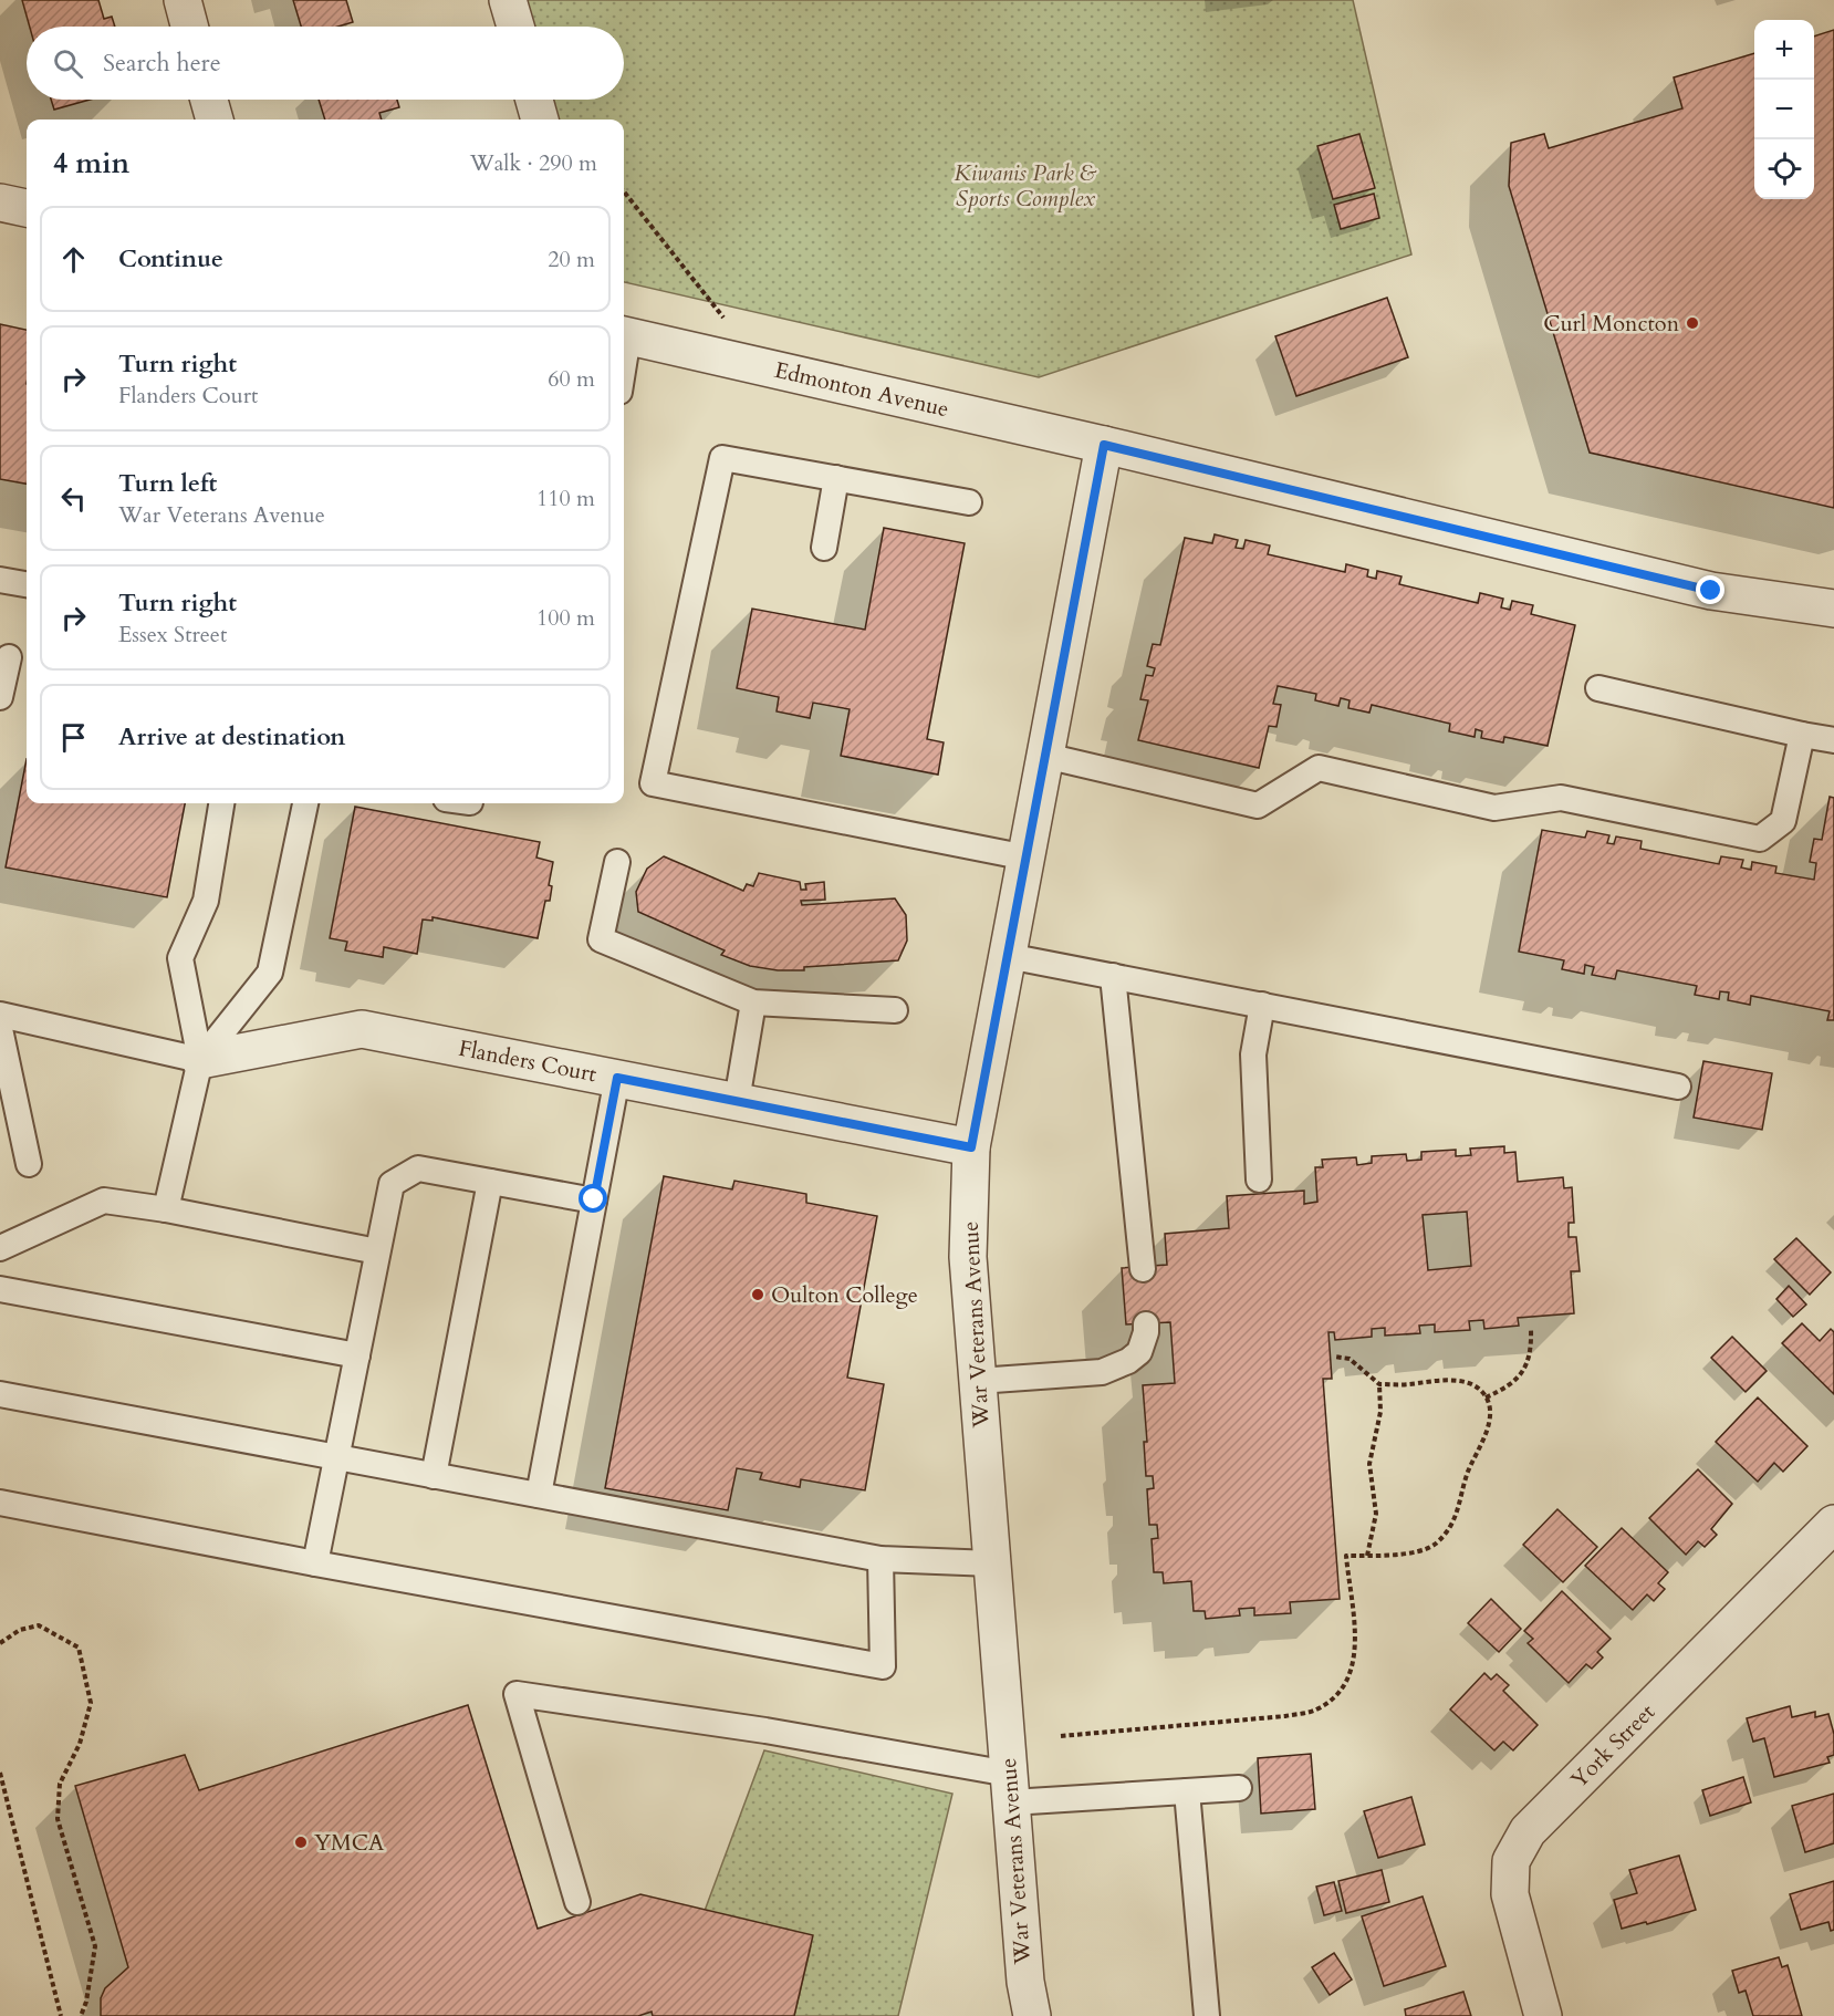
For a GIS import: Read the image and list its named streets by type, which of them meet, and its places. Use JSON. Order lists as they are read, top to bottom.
{
  "streets": {
    "street": [
      "Edmonton Avenue",
      "Flanders Court",
      "War Veterans Avenue",
      "York Street"
    ]
  },
  "crossings": [
    ["Edmonton Avenue", "War Veterans Avenue"],
    ["Flanders Court", "War Veterans Avenue"]
  ],
  "parks": ["Kiwanis Park & Sports Complex"],
  "places": ["Curl Moncton", "Oulton College", "YMCA"],
  "page": {
    "map_buttons": ["+", "−"],
    "search": "Search here",
    "heading": ["4 min", "Walk · 290 m"],
    "list": [
      ["Continue", "20 m"],
      ["Turn right", "Flanders Court", "60 m"],
      ["Turn left", "War Veterans Avenue", "110 m"],
      ["Turn right", "Essex Street", "100 m"],
      "Arrive at destination"
    ]
  }
}
